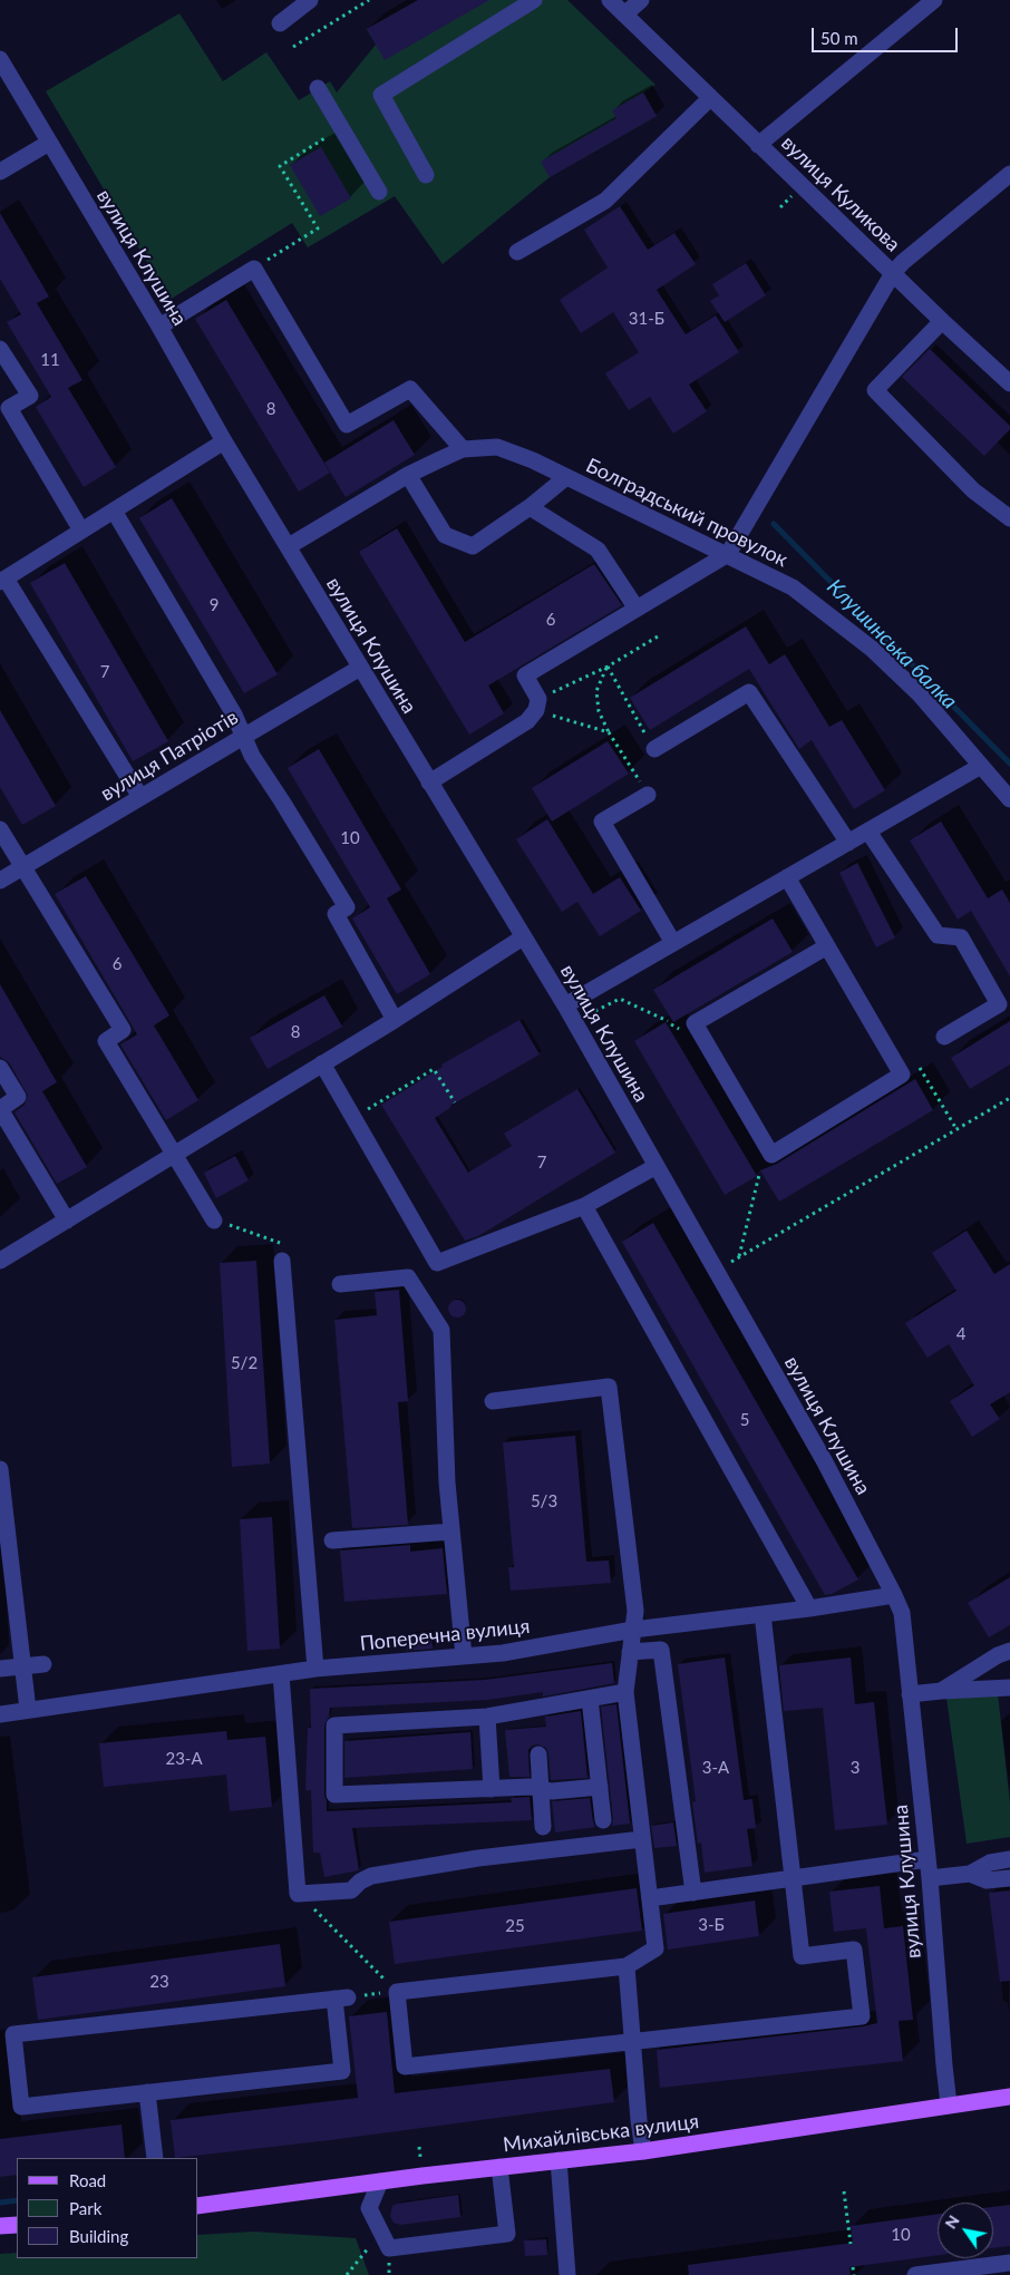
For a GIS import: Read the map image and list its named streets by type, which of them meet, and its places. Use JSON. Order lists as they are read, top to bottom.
{
  "streets": {
    "main road": ["Михайлівська вулиця"],
    "street": [
      "вулиця Куликова",
      "вулиця Клушина",
      "Болградський провулок",
      "вулиця Патріотів",
      "Поперечна вулиця"
    ]
  },
  "crossings": [
    ["вулиця Клушина", "Болградський провулок"],
    ["вулиця Клушина", "вулиця Патріотів"],
    ["вулиця Клушина", "Поперечна вулиця"],
    ["вулиця Клушина", "Михайлівська вулиця"]
  ],
  "water": ["Клушинська балка"],
  "house_numbers": [
    "31-Б",
    "11",
    "8",
    "9",
    "6",
    "7",
    "10",
    "6",
    "8",
    "7",
    "4",
    "5/2",
    "5",
    "5/3",
    "23-А",
    "3-А",
    "3",
    "3-Б",
    "25",
    "23",
    "10"
  ],
  "legend": ["Road", "Park", "Building"],
  "scale_bar": "50 m",
  "north": "top left"
}
